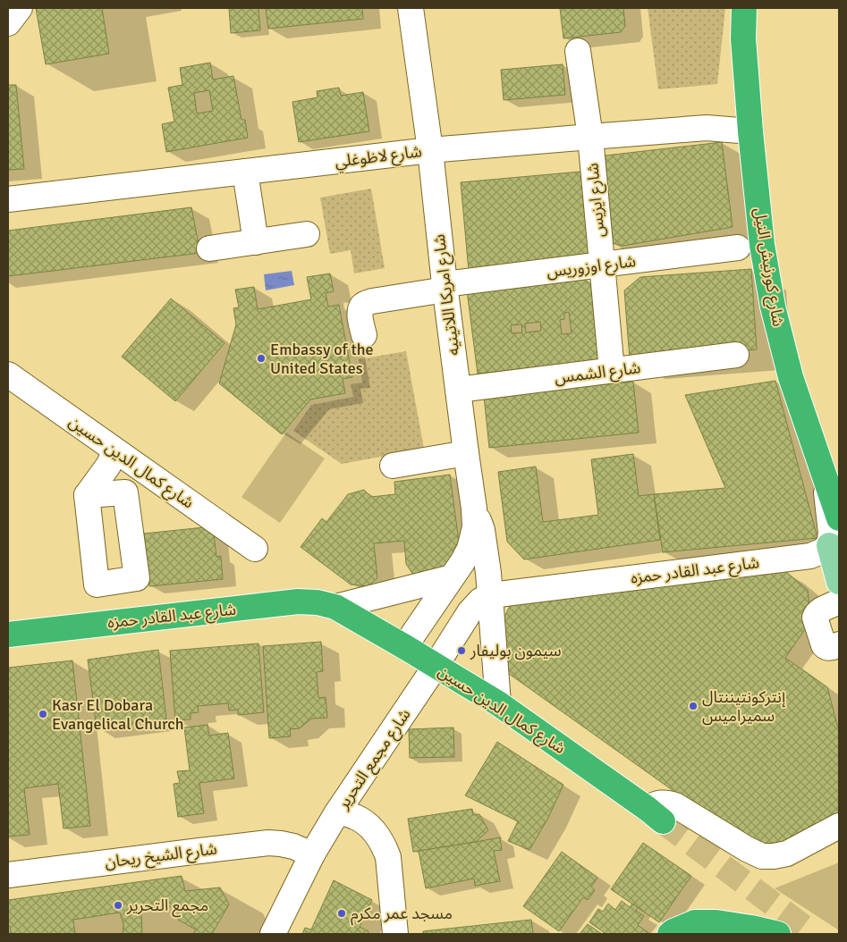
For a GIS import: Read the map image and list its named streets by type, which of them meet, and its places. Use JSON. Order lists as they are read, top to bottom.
{
  "streets": {
    "highway": ["شارع كورنيش النيل", "شارع كمال الدين حسين", "شارع عبد القادر حمزه"],
    "street": [
      "شارع لاظوغلي",
      "شارع ايزيس",
      "شارع اوزوريس",
      "شارع امريكا اللاتينيه",
      "شارع الشمس",
      "شارع مجمع التحرير",
      "شارع الشيخ ريحان"
    ]
  },
  "crossings": [
    ["شارع لاظوغلي", "شارع ايزيس"],
    ["شارع لاظوغلي", "شارع كورنيش النيل"],
    ["شارع لاظوغلي", "شارع امريكا اللاتينيه"],
    ["شارع ايزيس", "شارع اوزوريس"],
    ["شارع ايزيس", "شارع الشمس"],
    ["شارع اوزوريس", "شارع امريكا اللاتينيه"],
    ["شارع امريكا اللاتينيه", "شارع الشمس"],
    ["شارع امريكا اللاتينيه", "شارع كمال الدين حسين"],
    ["شارع كمال الدين حسين", "شارع عبد القادر حمزه"],
    ["شارع كمال الدين حسين", "شارع مجمع التحرير"],
    ["شارع عبد القادر حمزه", "شارع مجمع التحرير"],
    ["شارع مجمع التحرير", "شارع الشيخ ريحان"]
  ],
  "places": [
    "Embassy of the United States",
    "سيمون بوليفار",
    "إنتركونتيننتال سميراميس",
    "Kasr El Dobara Evangelical Church",
    "مجمع التحرير",
    "مسجد عمر مكرم"
  ]
}
